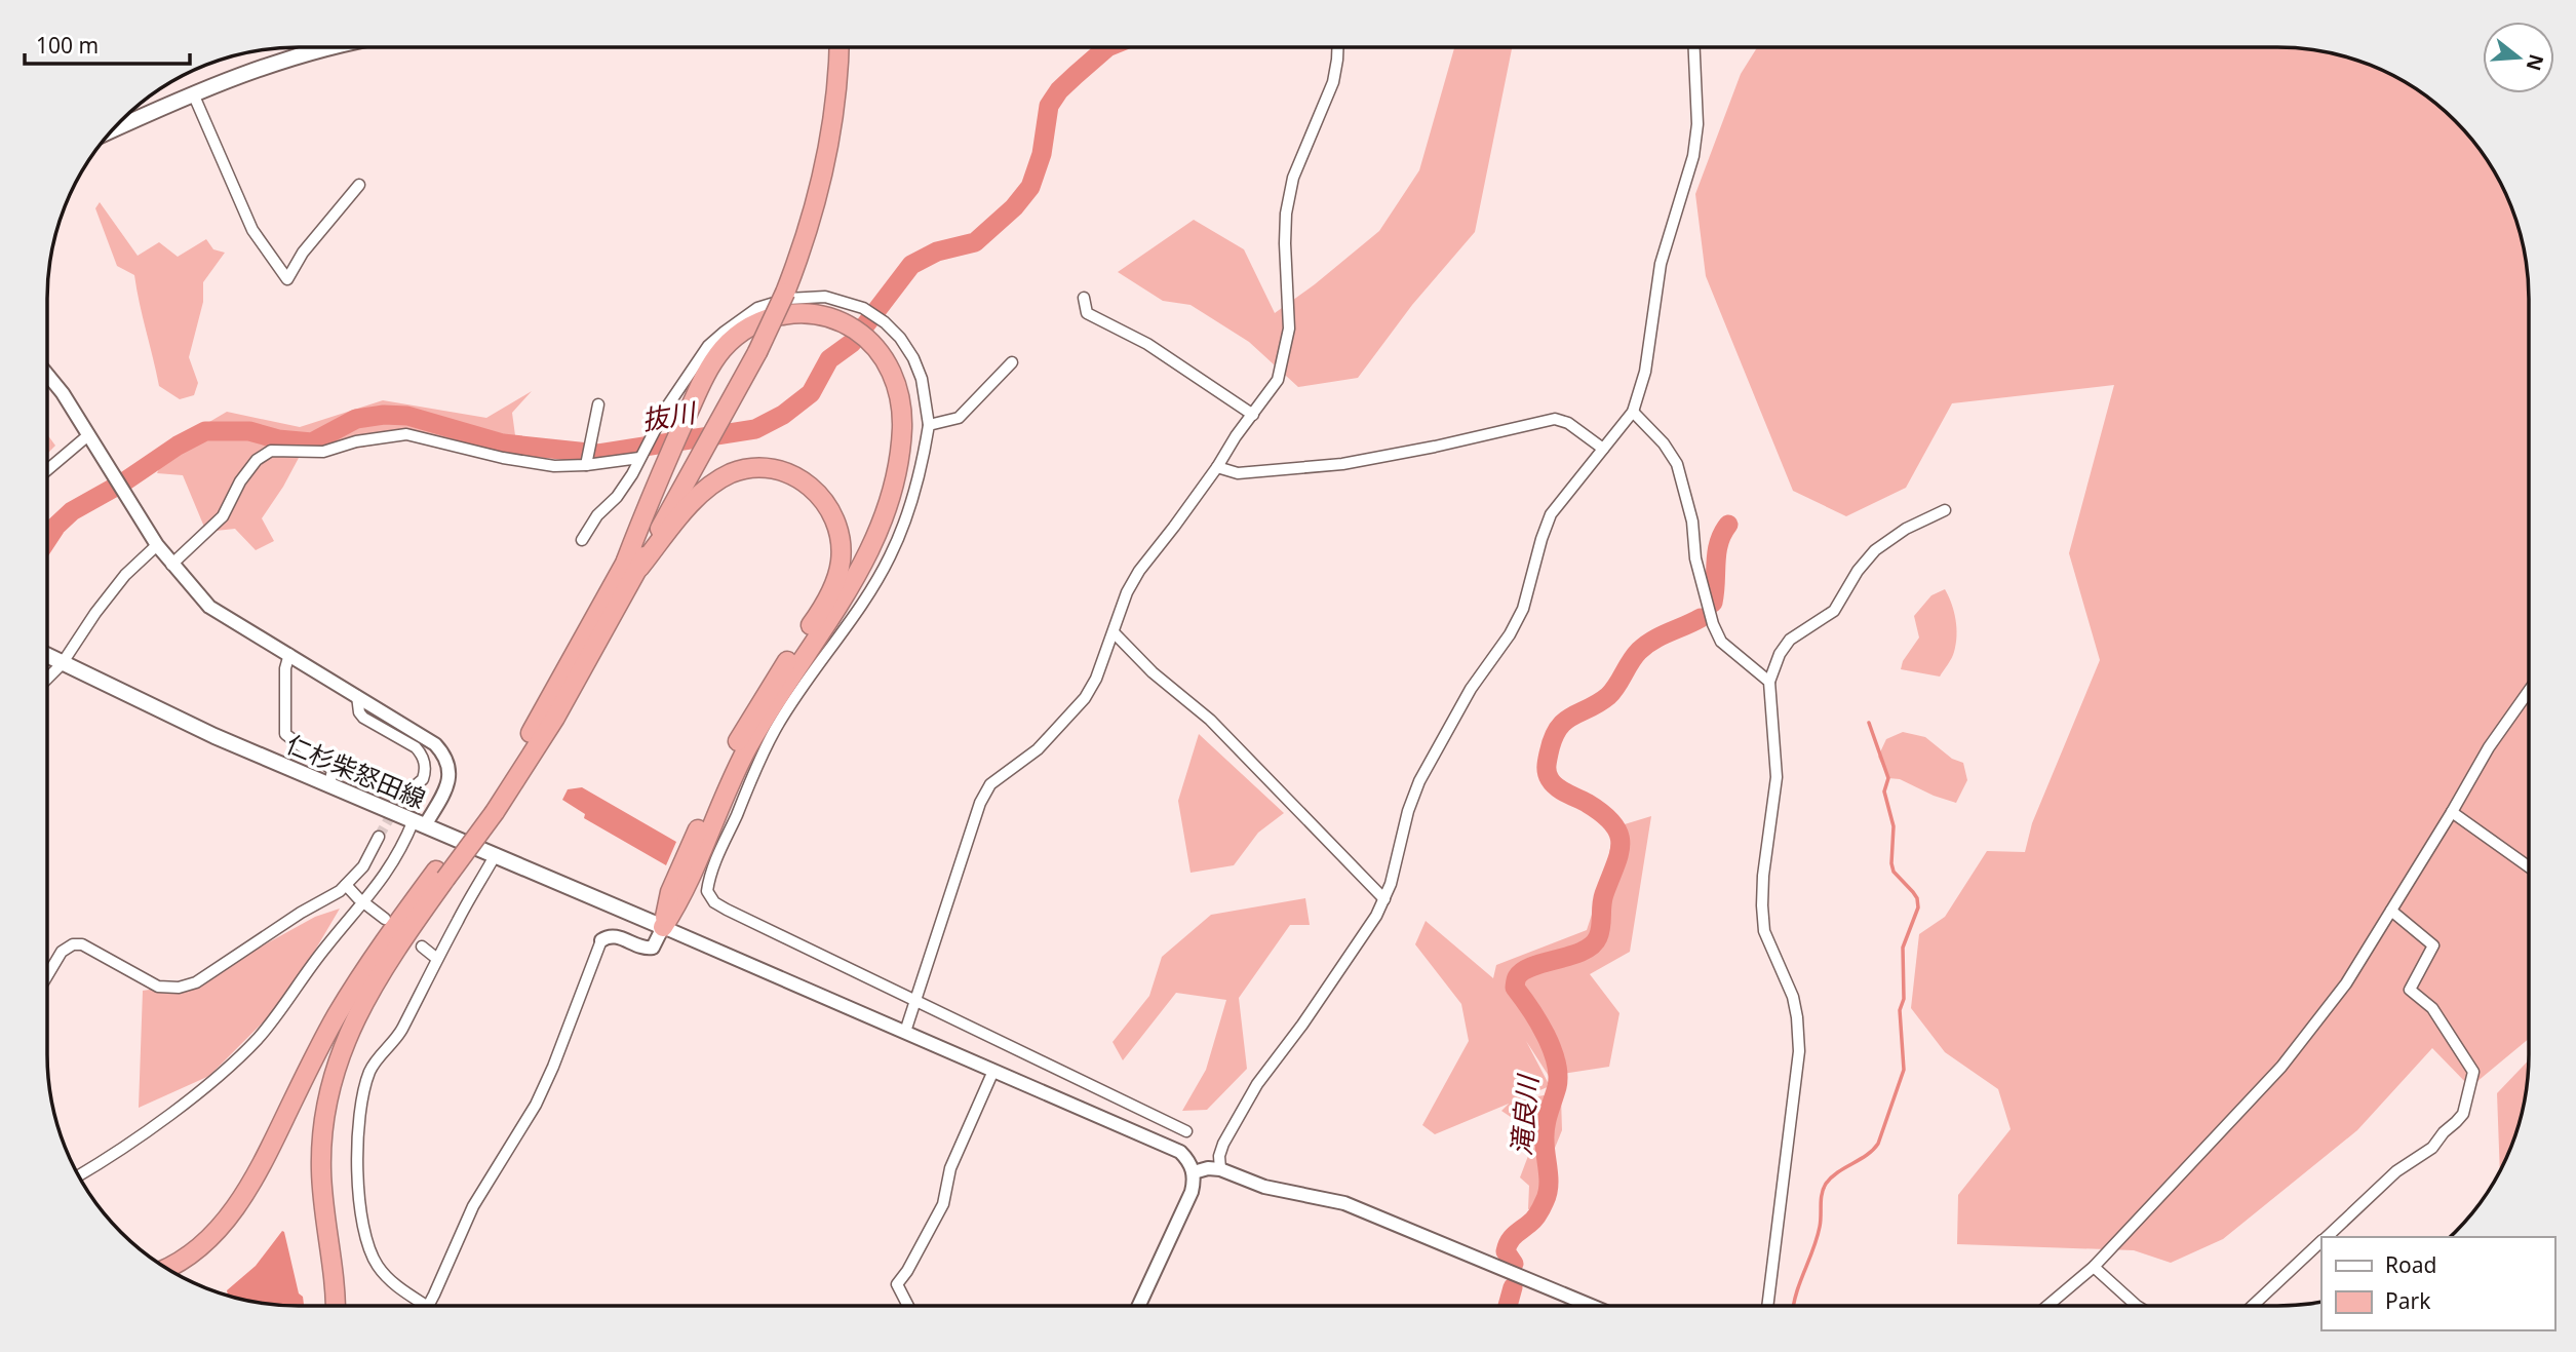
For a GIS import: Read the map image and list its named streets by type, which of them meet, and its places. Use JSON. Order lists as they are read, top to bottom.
{
  "streets": {
    "main road": ["仁杉柴怒田線"]
  },
  "water": ["抜川", "滝良川"],
  "legend": ["Road", "Park"],
  "scale_bar": "100 m",
  "north": "right"
}
